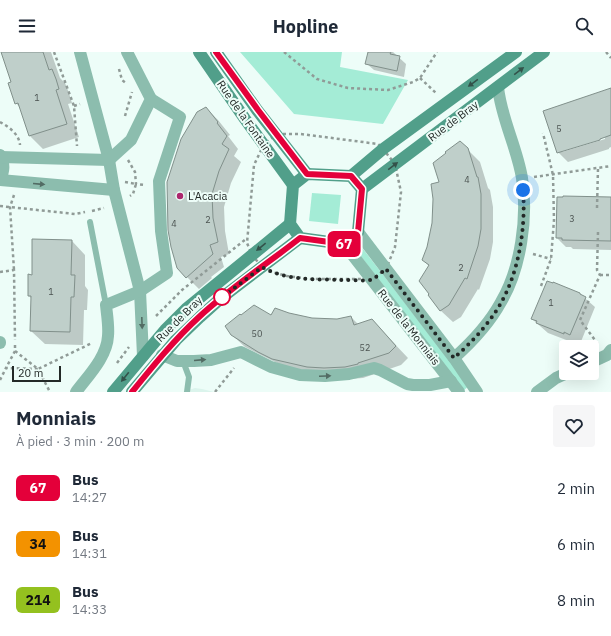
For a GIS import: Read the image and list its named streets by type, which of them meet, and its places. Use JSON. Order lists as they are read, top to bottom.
{
  "streets": {
    "street": ["Rue de la Fontaine", "Rue de Bray", "Rue de la Monniais"]
  },
  "crossings": [
    ["Rue de la Fontaine", "Rue de Bray"],
    ["Rue de la Fontaine", "Rue de la Monniais"],
    ["Rue de Bray", "Rue de la Monniais"]
  ],
  "places": ["L'Acacia"],
  "lines": ["bus line 67"],
  "house_numbers": [
    "1",
    "5",
    "4",
    "3",
    "2",
    "4",
    "2",
    "1",
    "1",
    "50",
    "52"
  ],
  "scale_bar": "20 m",
  "page": {
    "header": "Hopline",
    "on_map": "67",
    "scale": "20 m",
    "heading": ["Monniais", "À pied · 3 min · 200 m"],
    "list": [
      {
        "mark": "67",
        "name": "Bus",
        "note": "14:27",
        "value": "2 min"
      },
      {
        "mark": "34",
        "name": "Bus",
        "note": "14:31",
        "value": "6 min"
      },
      {
        "mark": "214",
        "name": "Bus",
        "note": "14:33",
        "value": "8 min"
      }
    ]
  }
}
